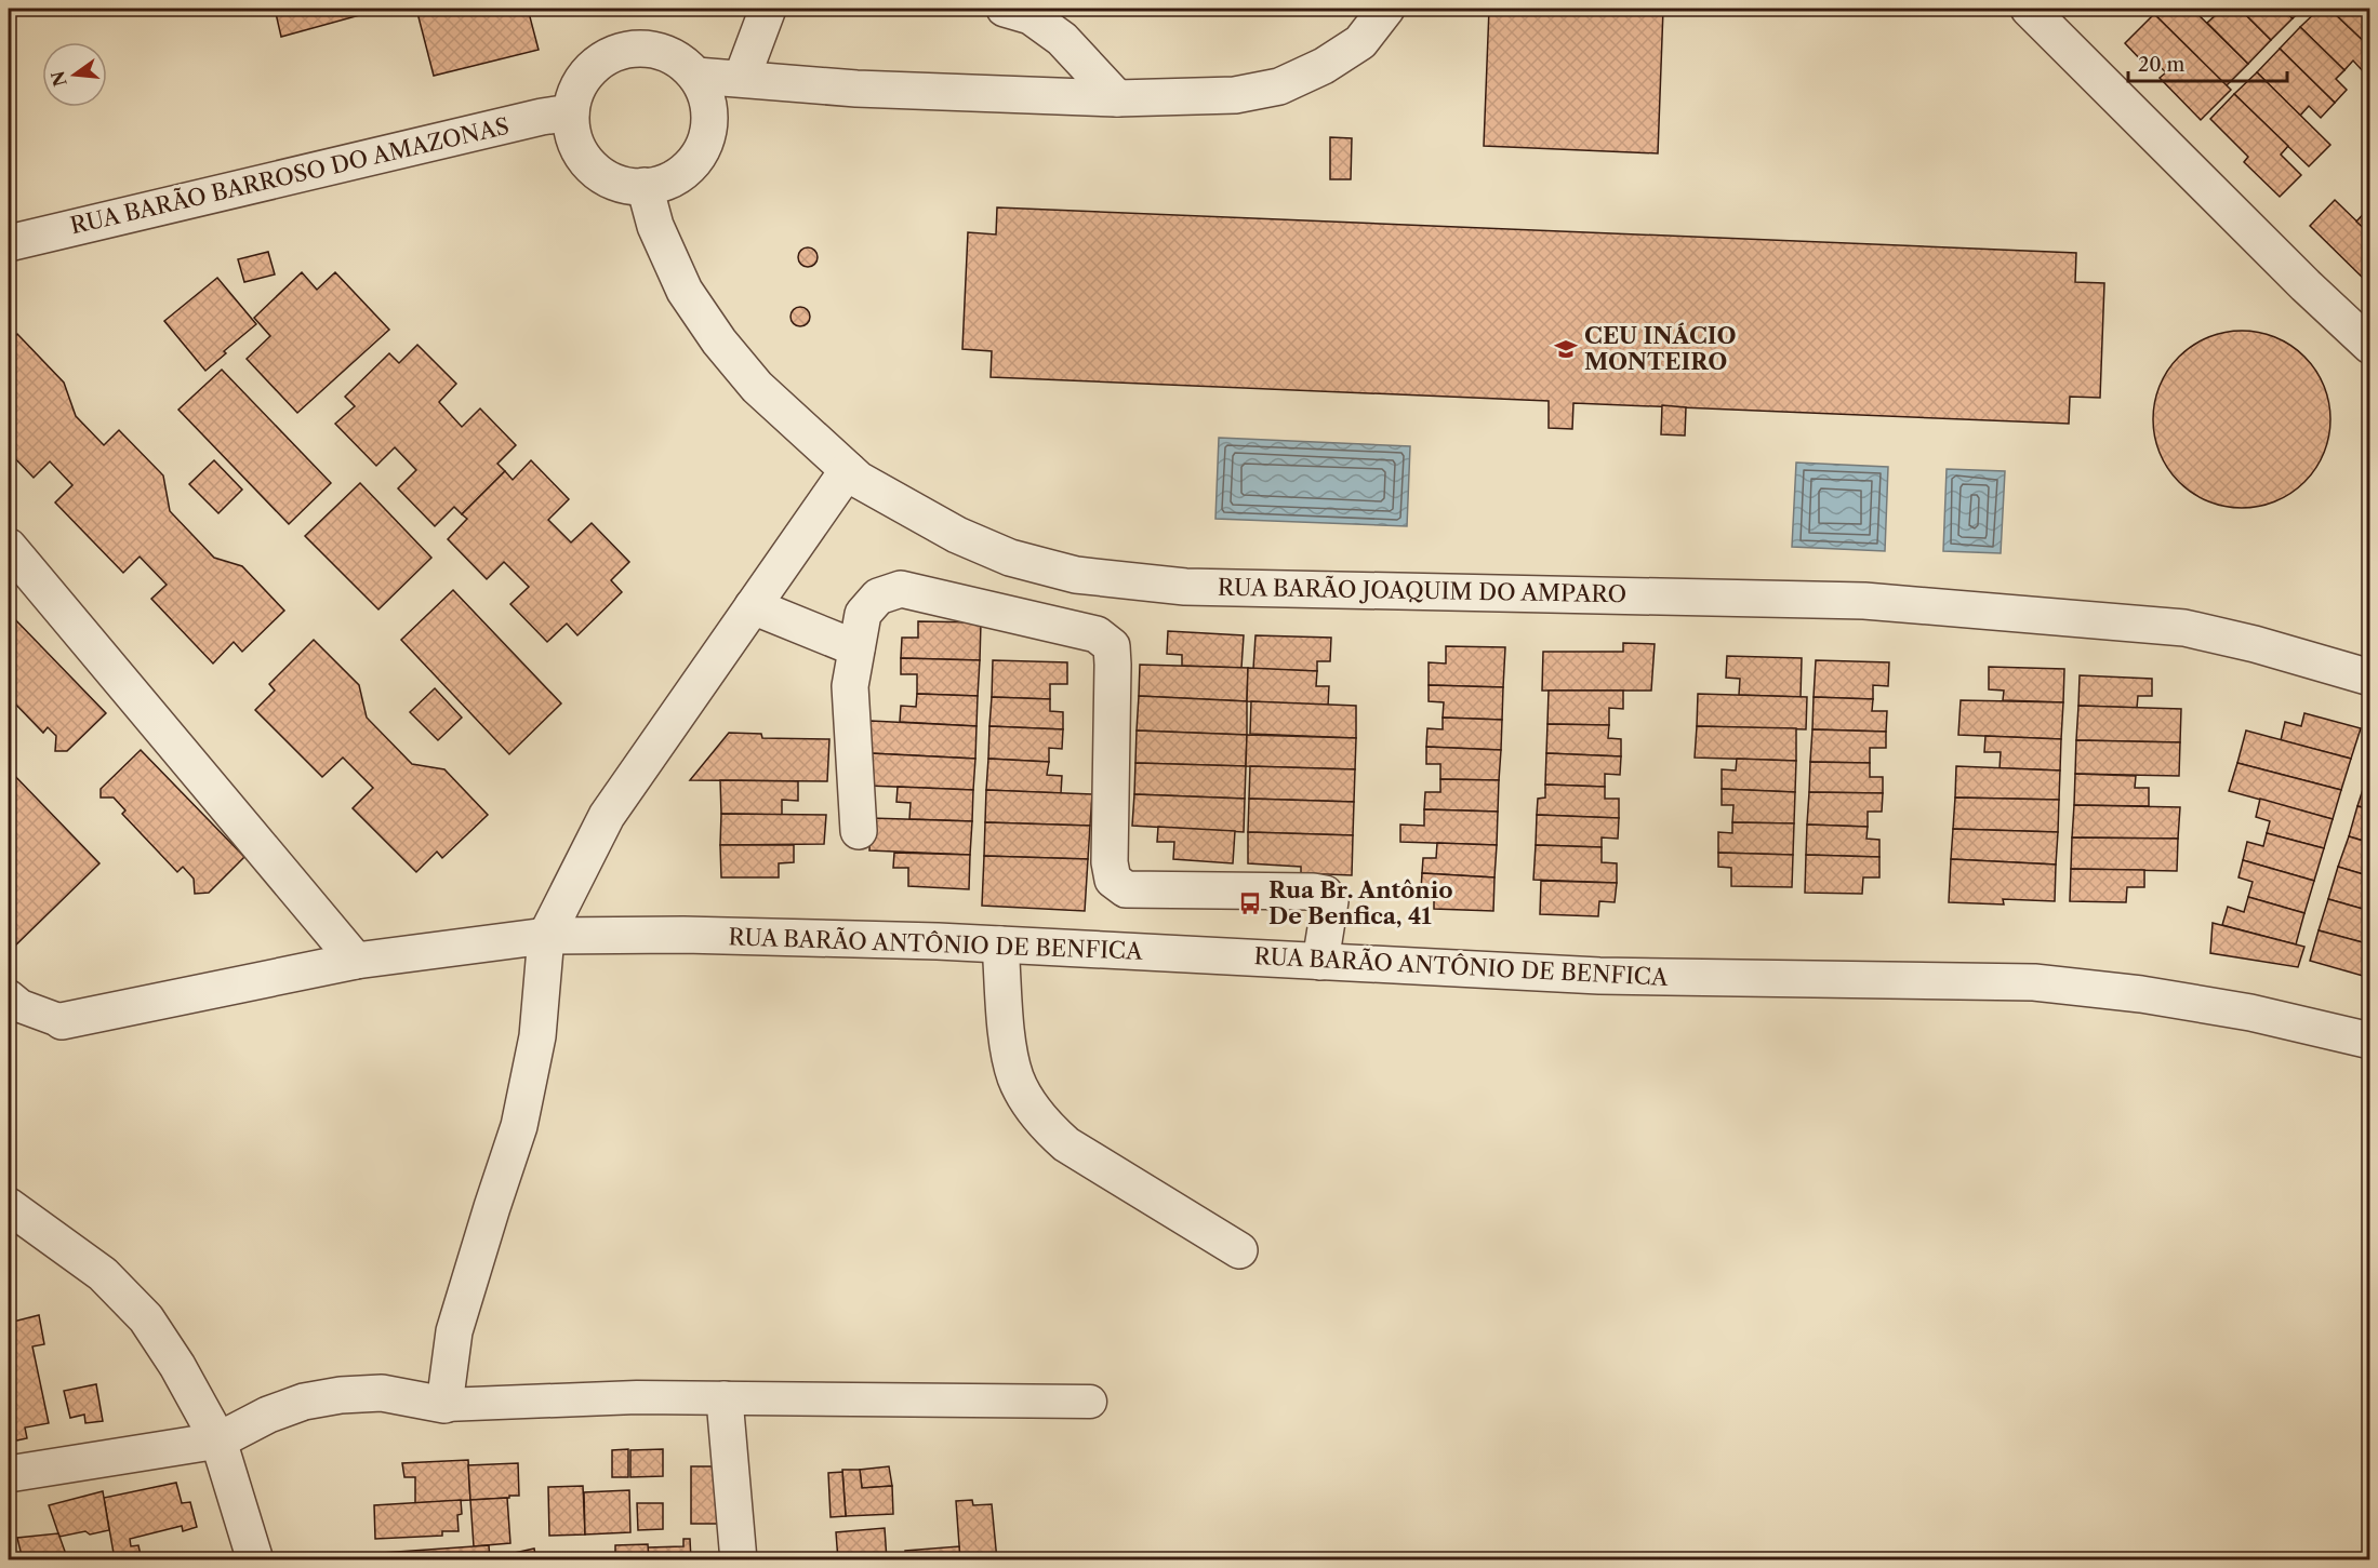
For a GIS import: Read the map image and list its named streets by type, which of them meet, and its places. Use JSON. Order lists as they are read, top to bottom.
{
  "streets": {
    "street": ["RUA BARÃO BARROSO DO AMAZONAS", "RUA BARÃO JOAQUIM DO AMPARO", "RUA BARÃO ANTÔNIO DE BENFICA"]
  },
  "crossings": [
    ["RUA BARÃO BARROSO DO AMAZONAS", "RUA BARÃO JOAQUIM DO AMPARO"]
  ],
  "places": {
    "school or university": ["CEU INÁCIO MONTEIRO"],
    "bus stop": ["Rua Br. Antônio De Benfica, 41"]
  },
  "scale_bar": "20 m",
  "north": "left"
}
